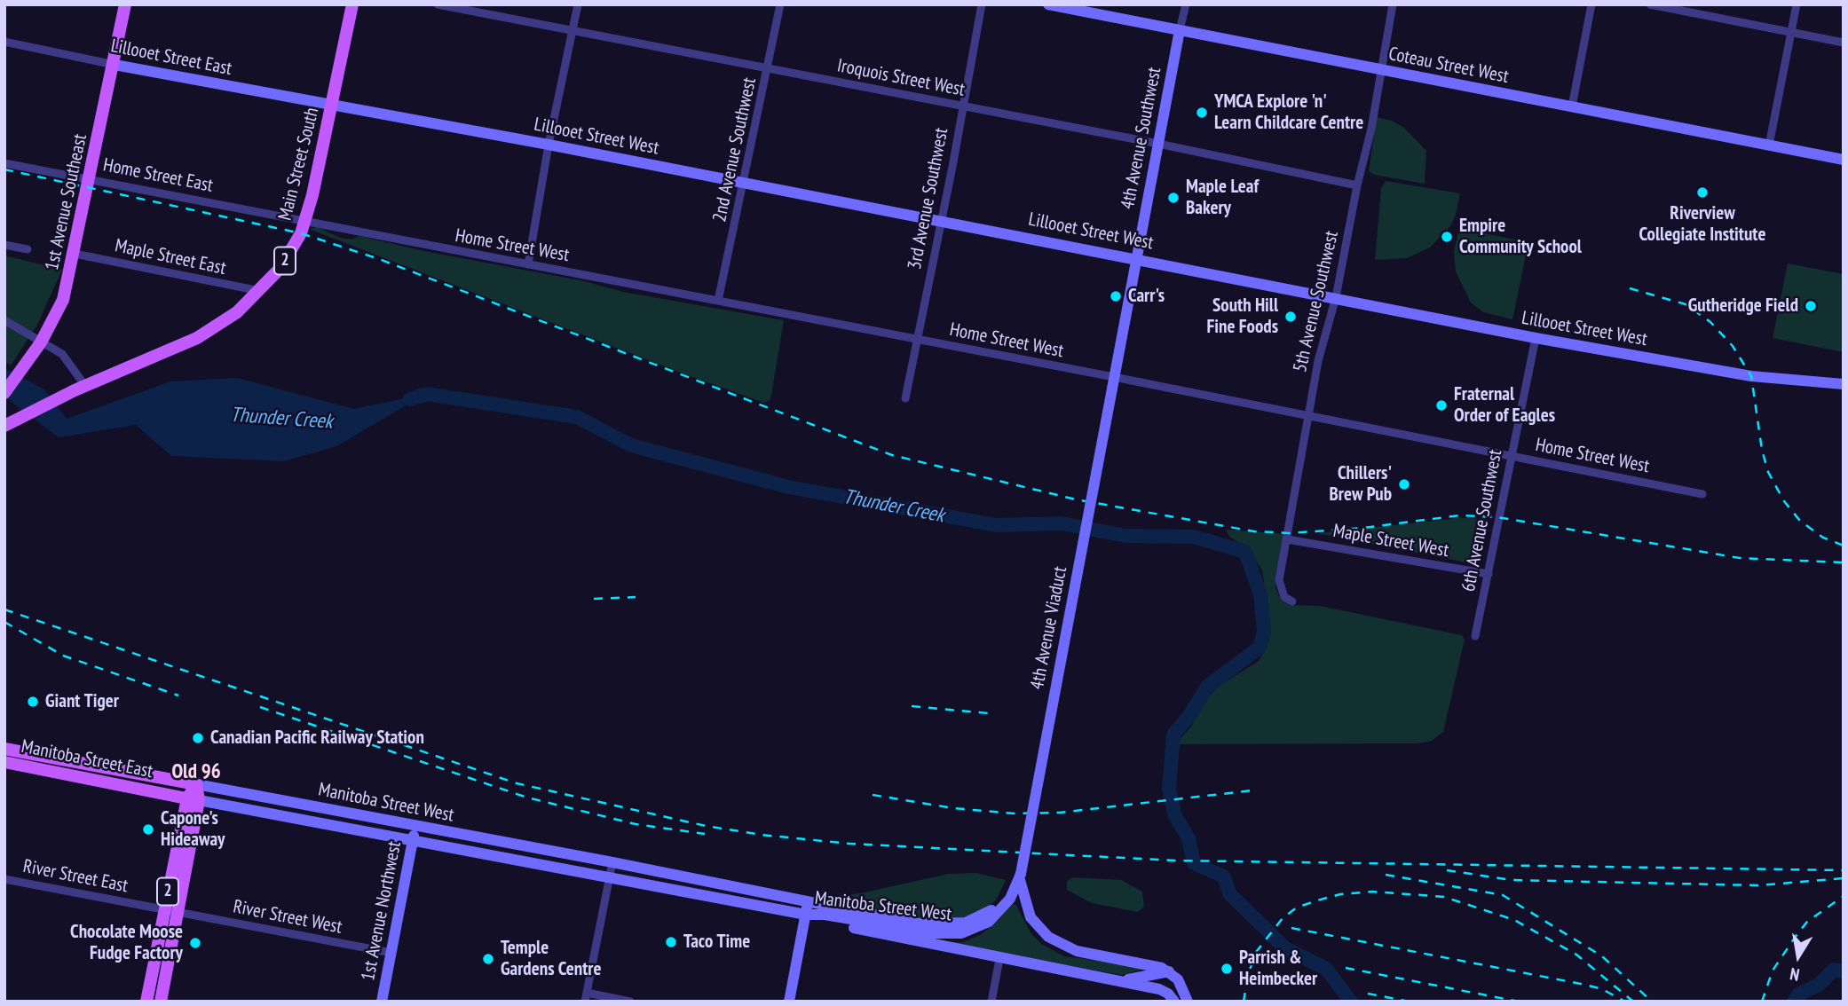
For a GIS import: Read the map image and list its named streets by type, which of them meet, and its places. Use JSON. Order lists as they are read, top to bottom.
{
  "streets": {
    "main road": [
      "Lillooet Street East",
      "Coteau Street West",
      "Lillooet Street West",
      "4th Avenue Southwest",
      "Main Street South",
      "1st Avenue Southeast",
      "2",
      "4th Avenue Viaduct",
      "Manitoba Street East",
      "Manitoba Street West",
      "1st Avenue Northwest"
    ],
    "street": [
      "Iroquois Street West",
      "2nd Avenue Southwest",
      "Home Street East",
      "3rd Avenue Southwest",
      "Home Street West",
      "Maple Street East",
      "5th Avenue Southwest",
      "6th Avenue Southwest",
      "Maple Street West",
      "River Street East",
      "River Street West"
    ]
  },
  "crossings": [
    ["Lillooet Street East", "Lillooet Street West"],
    ["Lillooet Street East", "Main Street South"],
    ["Lillooet Street East", "1st Avenue Southeast"],
    ["Coteau Street West", "4th Avenue Southwest"],
    ["Coteau Street West", "5th Avenue Southwest"],
    ["Iroquois Street West", "4th Avenue Southwest"],
    ["Iroquois Street West", "2nd Avenue Southwest"],
    ["Iroquois Street West", "3rd Avenue Southwest"],
    ["Iroquois Street West", "5th Avenue Southwest"],
    ["Lillooet Street West", "4th Avenue Southwest"],
    ["Lillooet Street West", "2nd Avenue Southwest"],
    ["Lillooet Street West", "Main Street South"],
    ["Lillooet Street West", "3rd Avenue Southwest"],
    ["Lillooet Street West", "5th Avenue Southwest"],
    ["Lillooet Street West", "6th Avenue Southwest"],
    ["4th Avenue Southwest", "Home Street West"],
    ["4th Avenue Southwest", "4th Avenue Viaduct"],
    ["2nd Avenue Southwest", "Home Street West"],
    ["Main Street South", "Home Street East"],
    ["Main Street South", "Home Street West"],
    ["Main Street South", "Maple Street East"],
    ["Home Street East", "1st Avenue Southeast"],
    ["Home Street East", "Home Street West"],
    ["3rd Avenue Southwest", "Home Street West"],
    ["1st Avenue Southeast", "Maple Street East"],
    ["Home Street West", "5th Avenue Southwest"],
    ["Home Street West", "6th Avenue Southwest"],
    ["Home Street West", "4th Avenue Viaduct"],
    ["2", "Manitoba Street East"],
    ["2", "Manitoba Street West"],
    ["2", "River Street East"],
    ["2", "River Street West"],
    ["5th Avenue Southwest", "Maple Street West"],
    ["6th Avenue Southwest", "Maple Street West"],
    ["4th Avenue Viaduct", "Manitoba Street West"],
    ["Manitoba Street East", "Manitoba Street West"],
    ["Manitoba Street West", "1st Avenue Northwest"],
    ["River Street East", "River Street West"],
    ["1st Avenue Northwest", "River Street West"]
  ],
  "districts": ["Old 96"],
  "water": ["Thunder Creek"],
  "places": [
    "YMCA Explore 'n' Learn Childcare Centre",
    "Riverview Collegiate Institute",
    "Maple Leaf Bakery",
    "Empire Community School",
    "Carr's",
    "Gutheridge Field",
    "South Hill Fine Foods",
    "Fraternal Order of Eagles",
    "Chillers' Brew Pub",
    "Giant Tiger",
    "Canadian Pacific Railway Station",
    "Capone's Hideaway",
    "Taco Time",
    "Chocolate Moose Fudge Factory",
    "Temple Gardens Centre",
    "Parrish & Heimbecker"
  ],
  "north": "bottom"
}
